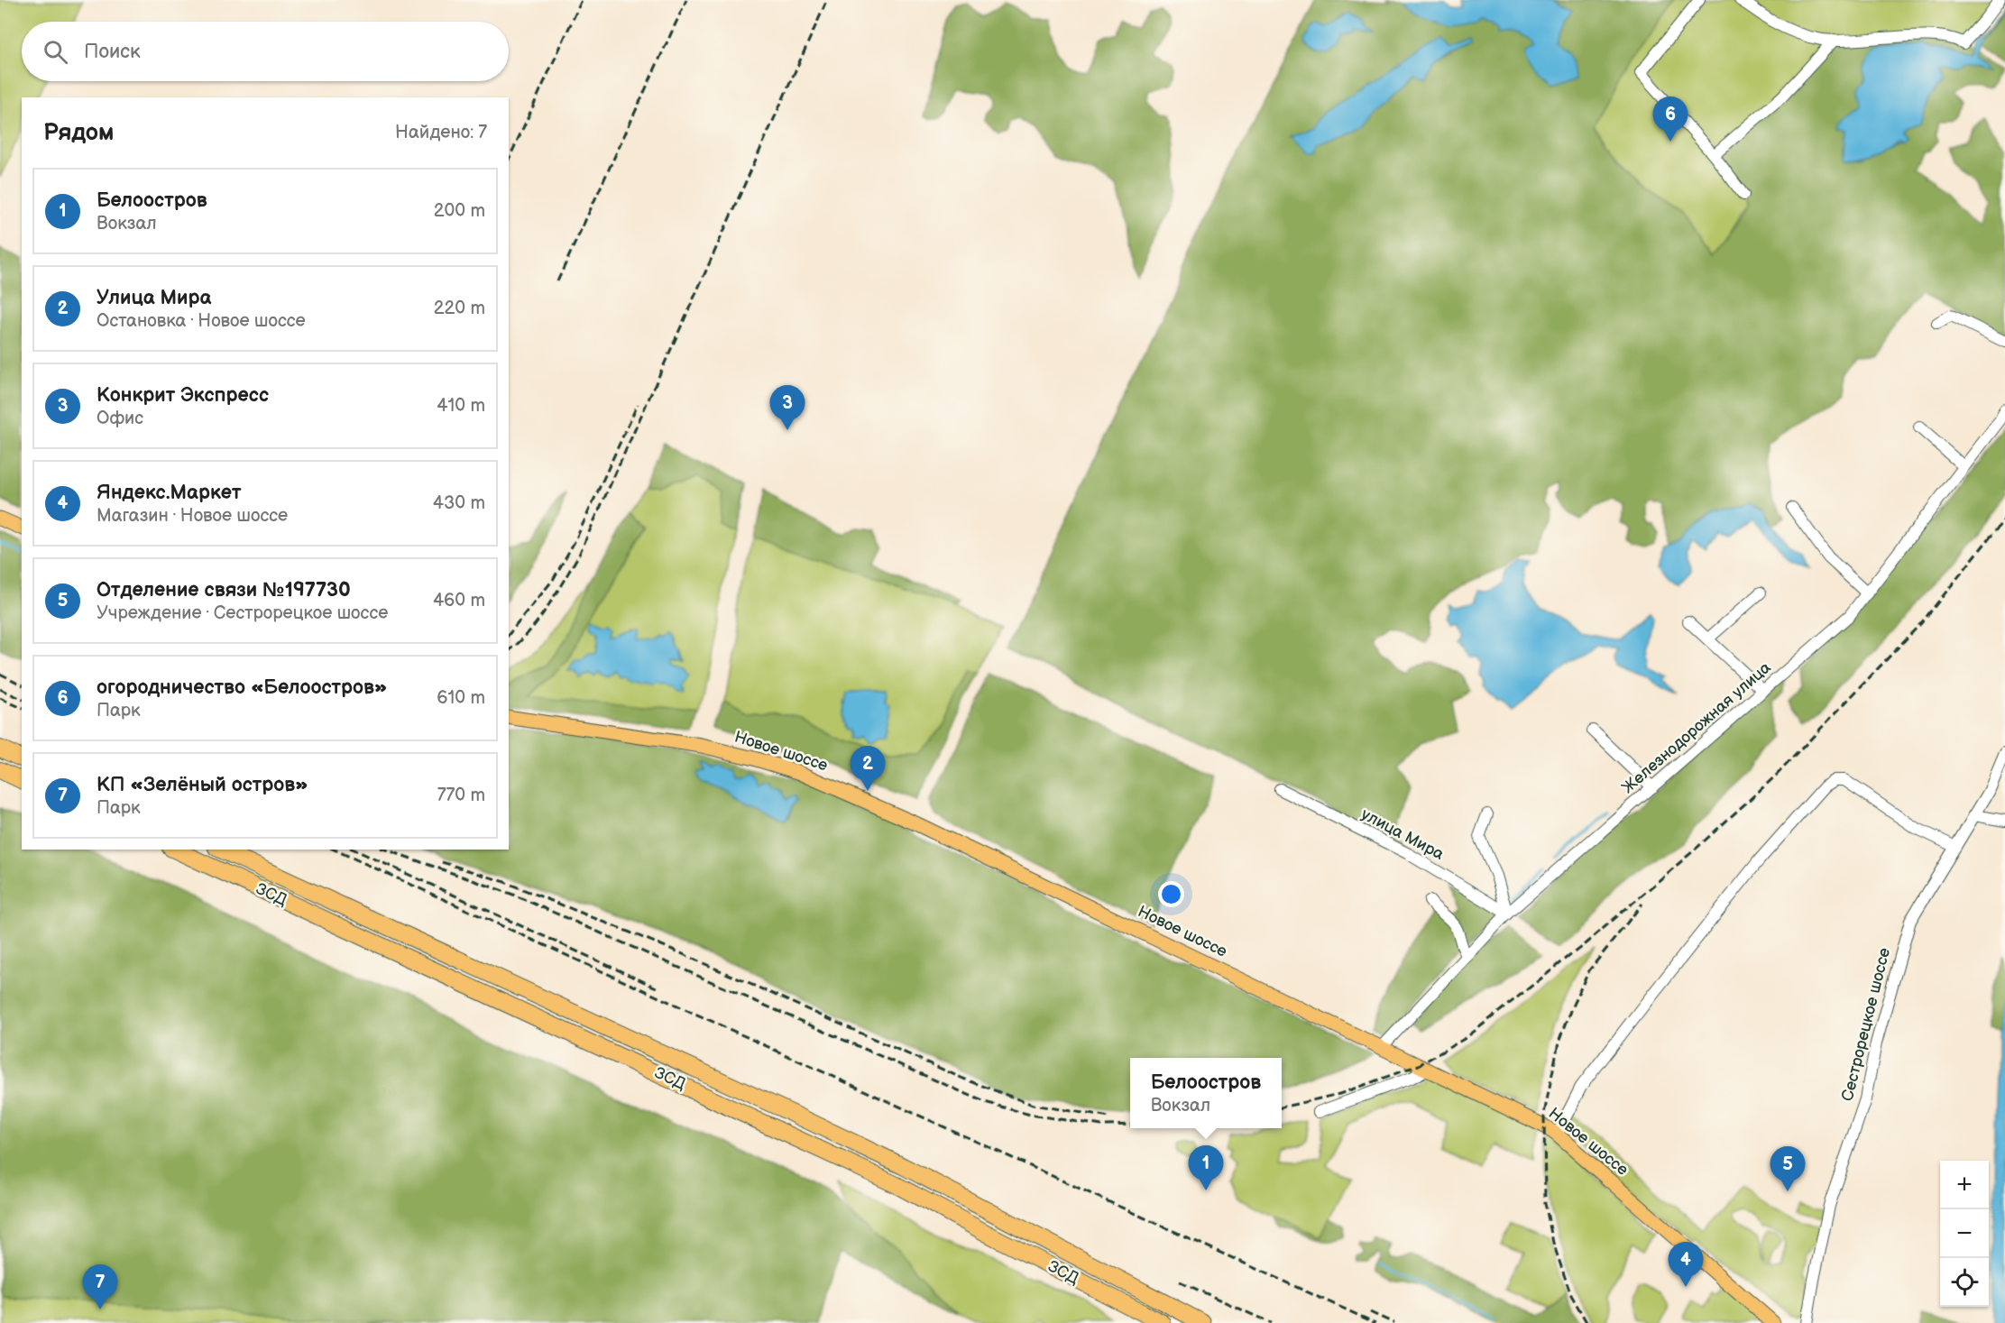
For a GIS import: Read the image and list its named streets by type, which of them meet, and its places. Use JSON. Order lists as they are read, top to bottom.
{
  "streets": {
    "highway": ["ЗСД"],
    "main road": ["Новое шоссе"],
    "street": ["Железнодорожная улица", "улица Мира", "Сестрорецкое шоссе"]
  },
  "crossings": [
    ["Железнодорожная улица", "Новое шоссе"],
    ["Железнодорожная улица", "улица Мира"]
  ],
  "page": {
    "search": "Поиск",
    "pins": [
      "6",
      "3",
      "2",
      "1",
      "5",
      "4",
      "7"
    ],
    "heading": ["Рядом", "Найдено: 7"],
    "list": [
      {
        "mark": "1",
        "name": "Белоостров",
        "note": "Вокзал",
        "value": "200 m"
      },
      {
        "mark": "2",
        "name": "Улица Мира",
        "note": "Остановка · Новое шоссе",
        "value": "220 m"
      },
      {
        "mark": "3",
        "name": "Конкрит Экспресс",
        "note": "Офис",
        "value": "410 m"
      },
      {
        "mark": "4",
        "name": "Яндекс.Маркет",
        "note": "Магазин · Новое шоссе",
        "value": "430 m"
      },
      {
        "mark": "5",
        "name": "Отделение связи №197730",
        "note": "Учреждение · Сестрорецкое шоссе",
        "value": "460 m"
      },
      {
        "mark": "6",
        "name": "огородничество «Белоостров»",
        "note": "Парк",
        "value": "610 m"
      },
      {
        "mark": "7",
        "name": "КП «Зелёный остров»",
        "note": "Парк",
        "value": "770 m"
      }
    ],
    "popup": ["Белоостров", "Вокзал"],
    "map_buttons": ["+", "−"]
  }
}
